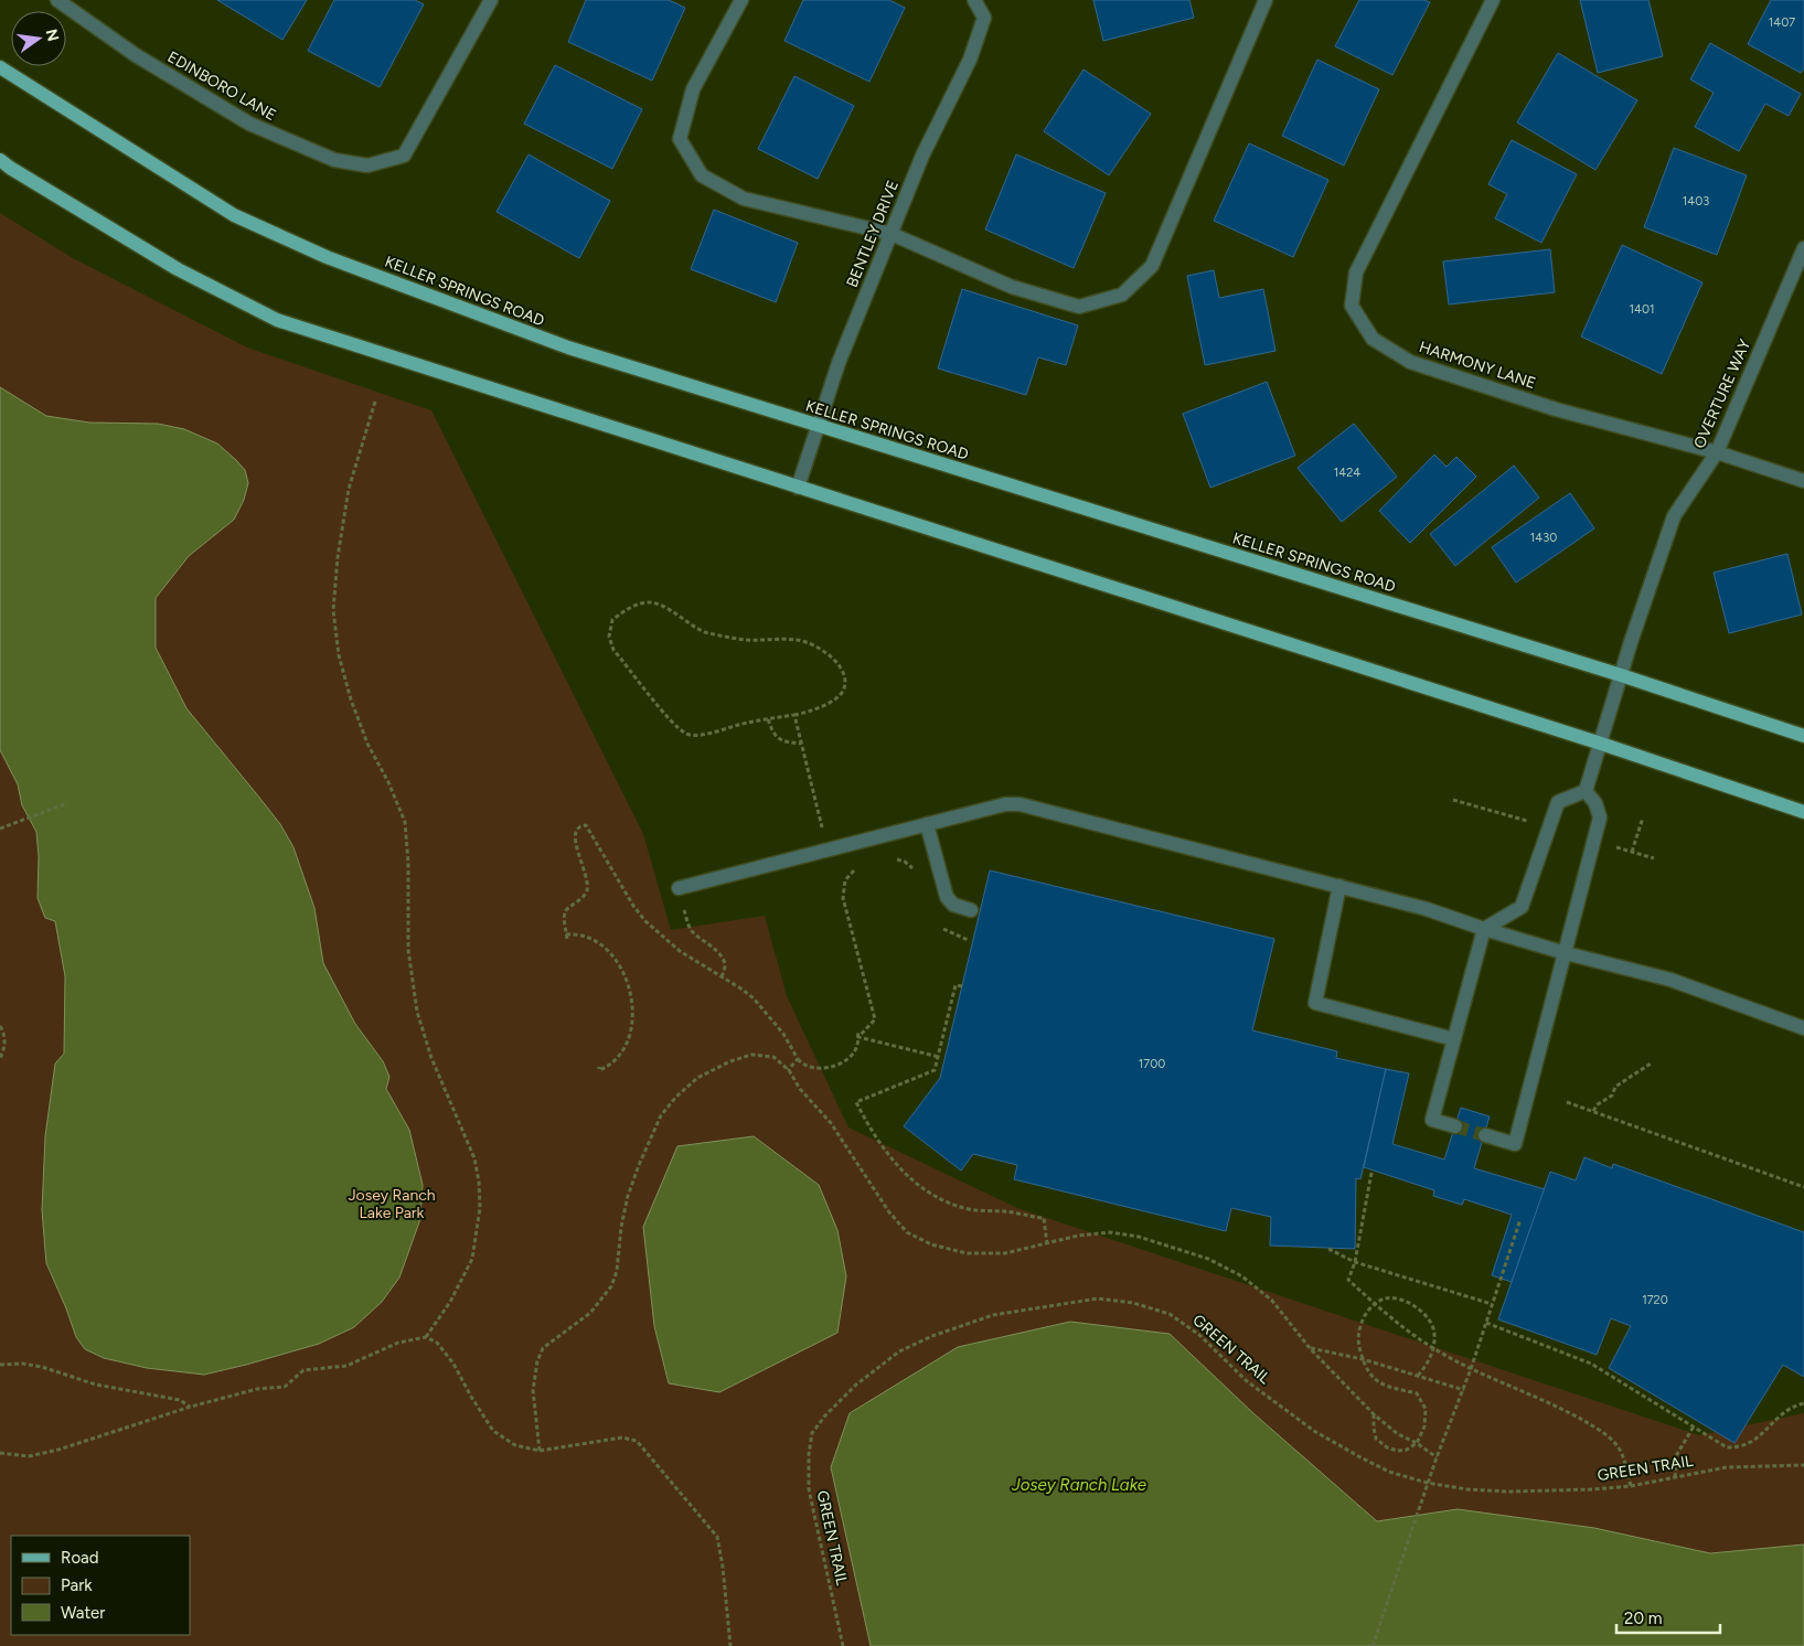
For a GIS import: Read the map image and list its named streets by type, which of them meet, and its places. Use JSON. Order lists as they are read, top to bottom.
{
  "streets": {
    "main road": ["KELLER SPRINGS ROAD"],
    "street": [
      "EDINBORO LANE",
      "BENTLEY DRIVE",
      "HARMONY LANE",
      "OVERTURE WAY"
    ],
    "path": ["GREEN TRAIL"]
  },
  "crossings": [
    ["BENTLEY DRIVE", "KELLER SPRINGS ROAD"],
    ["KELLER SPRINGS ROAD", "OVERTURE WAY"],
    ["HARMONY LANE", "OVERTURE WAY"]
  ],
  "water": ["Josey Ranch Lake"],
  "parks": ["Josey Ranch Lake Park"],
  "house_numbers": [
    "1407",
    "1403",
    "1401",
    "1424",
    "1430",
    "1700",
    "1720"
  ],
  "legend": ["Road", "Park", "Water"],
  "scale_bar": "20 m",
  "north": "right"
}
